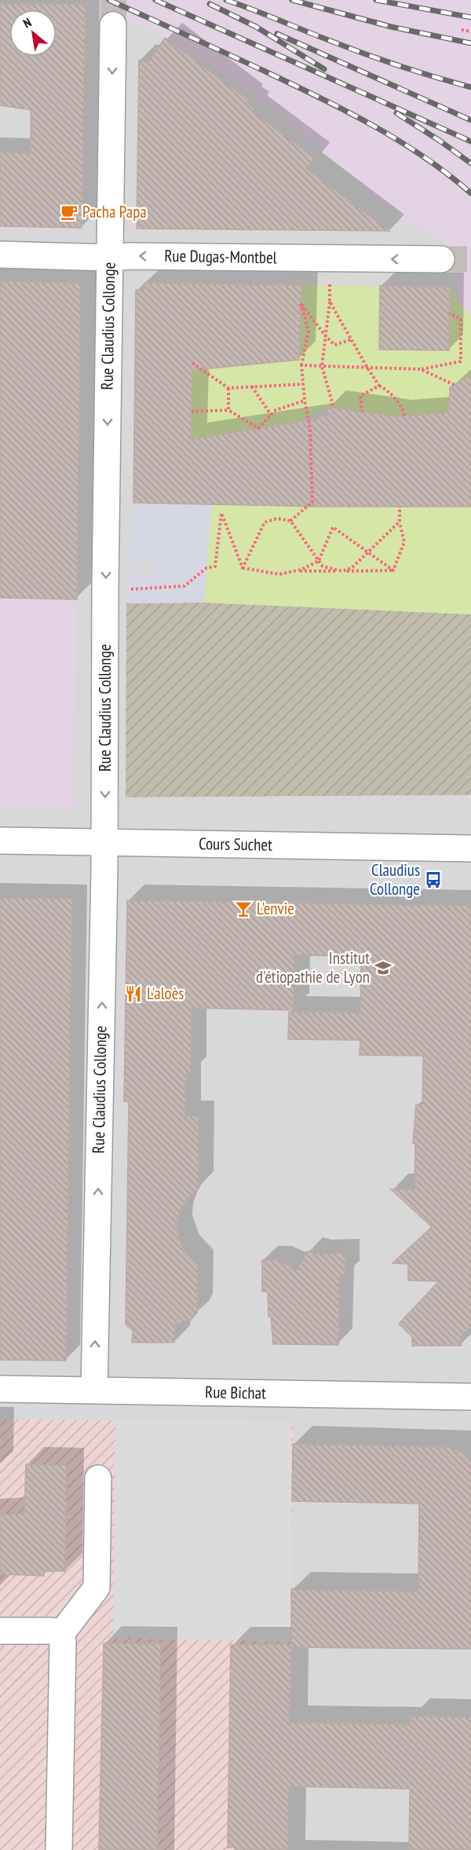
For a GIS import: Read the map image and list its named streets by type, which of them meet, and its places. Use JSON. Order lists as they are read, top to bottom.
{
  "streets": {
    "street": [
      "Rue Dugas-Montbel",
      "Rue Claudius Collonge",
      "Cours Suchet",
      "Rue Bichat"
    ]
  },
  "crossings": [
    ["Rue Dugas-Montbel", "Rue Claudius Collonge"],
    ["Rue Claudius Collonge", "Cours Suchet"],
    ["Rue Claudius Collonge", "Rue Bichat"]
  ],
  "one_way": ["Rue Dugas-Montbel"],
  "places": {
    "cafe": ["Pacha Papa"],
    "bus stop": ["Claudius Collonge"],
    "bar": ["L'envie"],
    "school or university": ["Institut d'étiopathie de Lyon"],
    "restaurant": ["L'aloès"]
  },
  "north": "top left"
}
